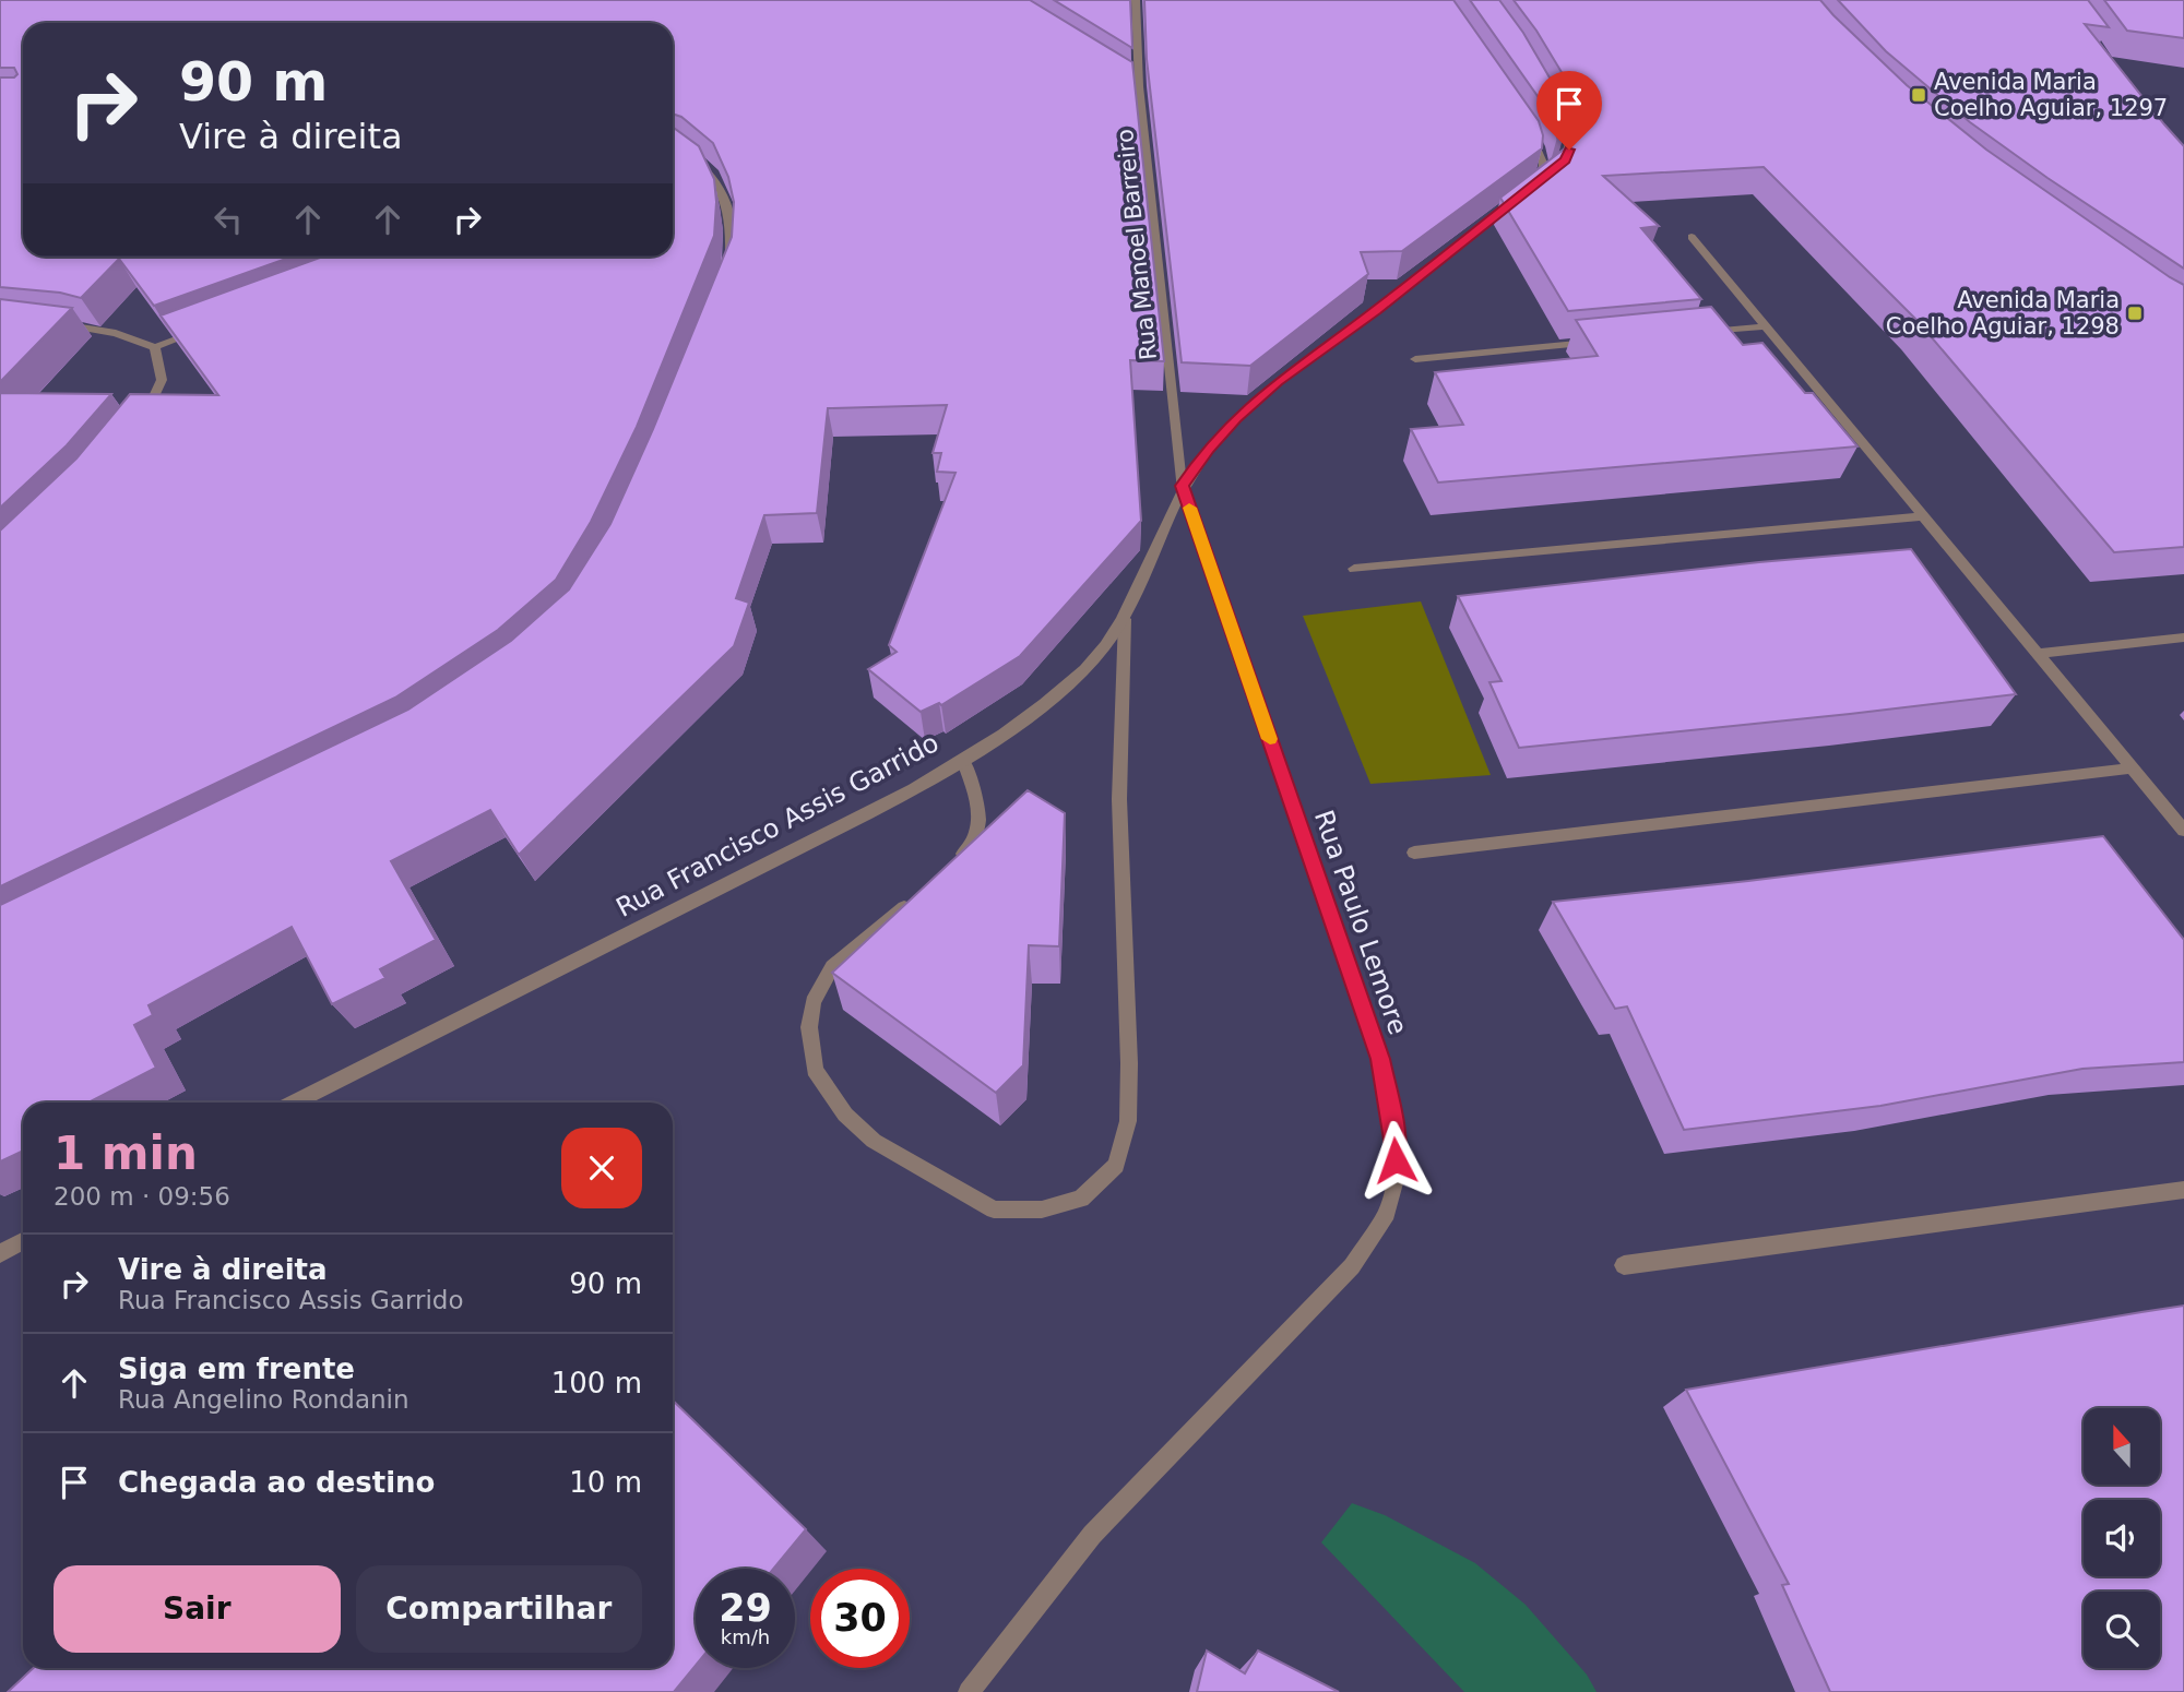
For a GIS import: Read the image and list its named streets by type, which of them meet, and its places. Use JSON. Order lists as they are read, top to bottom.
{
  "streets": {
    "street": ["Rua Manoel Barreiro", "Rua Francisco Assis Garrido", "Rua Paulo Lemore"]
  },
  "crossings": [
    ["Rua Manoel Barreiro", "Rua Francisco Assis Garrido"],
    ["Rua Manoel Barreiro", "Rua Paulo Lemore"],
    ["Rua Francisco Assis Garrido", "Rua Paulo Lemore"]
  ],
  "places": {
    "transit": ["Avenida Maria Coelho Aguiar, 1297", "Avenida Maria Coelho Aguiar, 1298"]
  },
  "north": "top",
  "page": {
    "turn": ["90 m", "Vire à direita"],
    "heading": ["1 min", "200 m · 09:56"],
    "list": [
      {
        "name": "Vire à direita",
        "note": "Rua Francisco Assis Garrido",
        "value": "90 m"
      },
      {
        "name": "Siga em frente",
        "note": "Rua Angelino Rondanin",
        "value": "100 m"
      },
      {
        "name": "Chegada ao destino",
        "value": "10 m"
      }
    ],
    "buttons": ["Sair", "Compartilhar"],
    "speed": "29 km/h",
    "limit": "30"
  }
}
